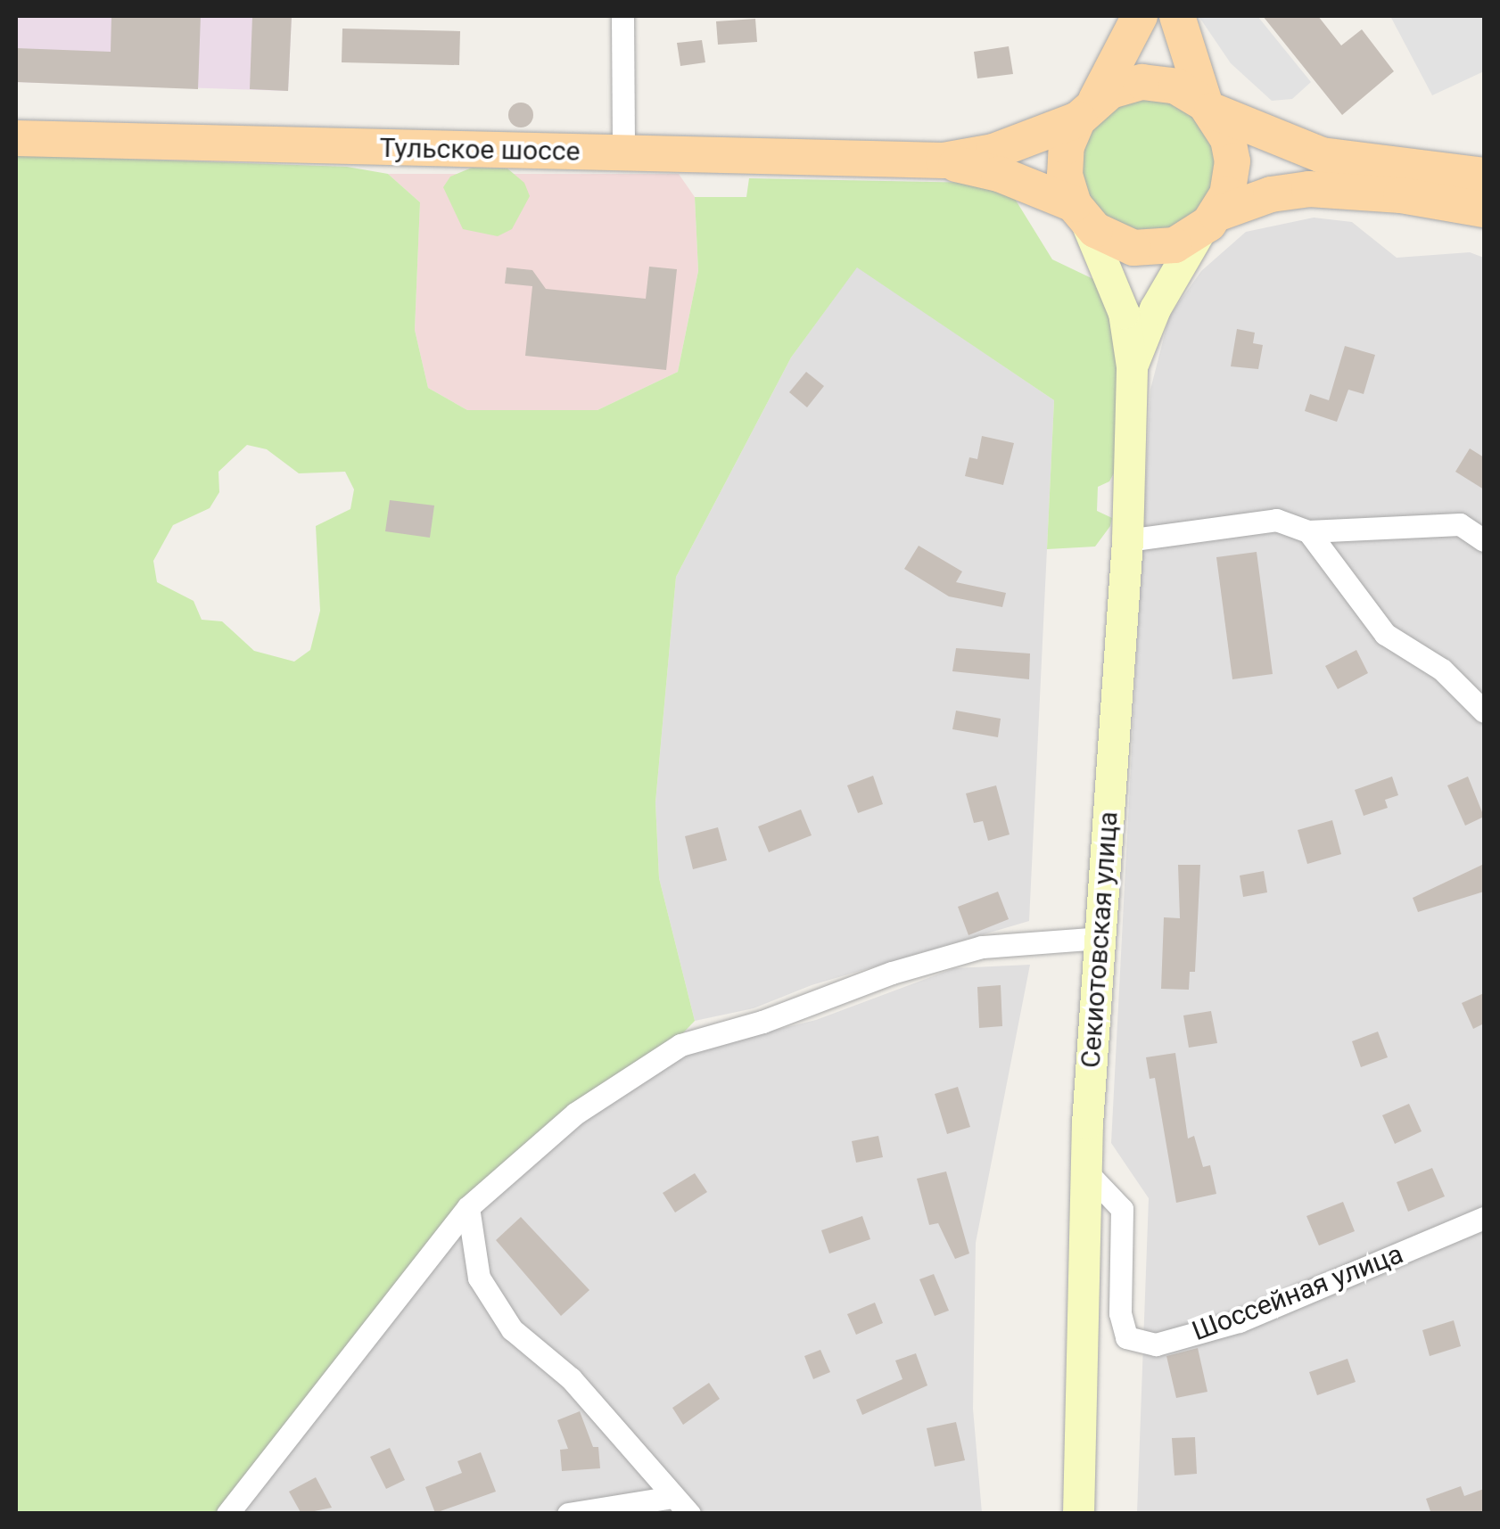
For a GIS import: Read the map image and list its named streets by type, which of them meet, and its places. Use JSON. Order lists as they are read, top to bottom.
{
  "streets": {
    "main road": ["Тульское шоссе", "Секиотовская улица"],
    "street": ["Шоссейная улица"]
  },
  "crossings": [
    ["Секиотовская улица", "Шоссейная улица"]
  ]
}
